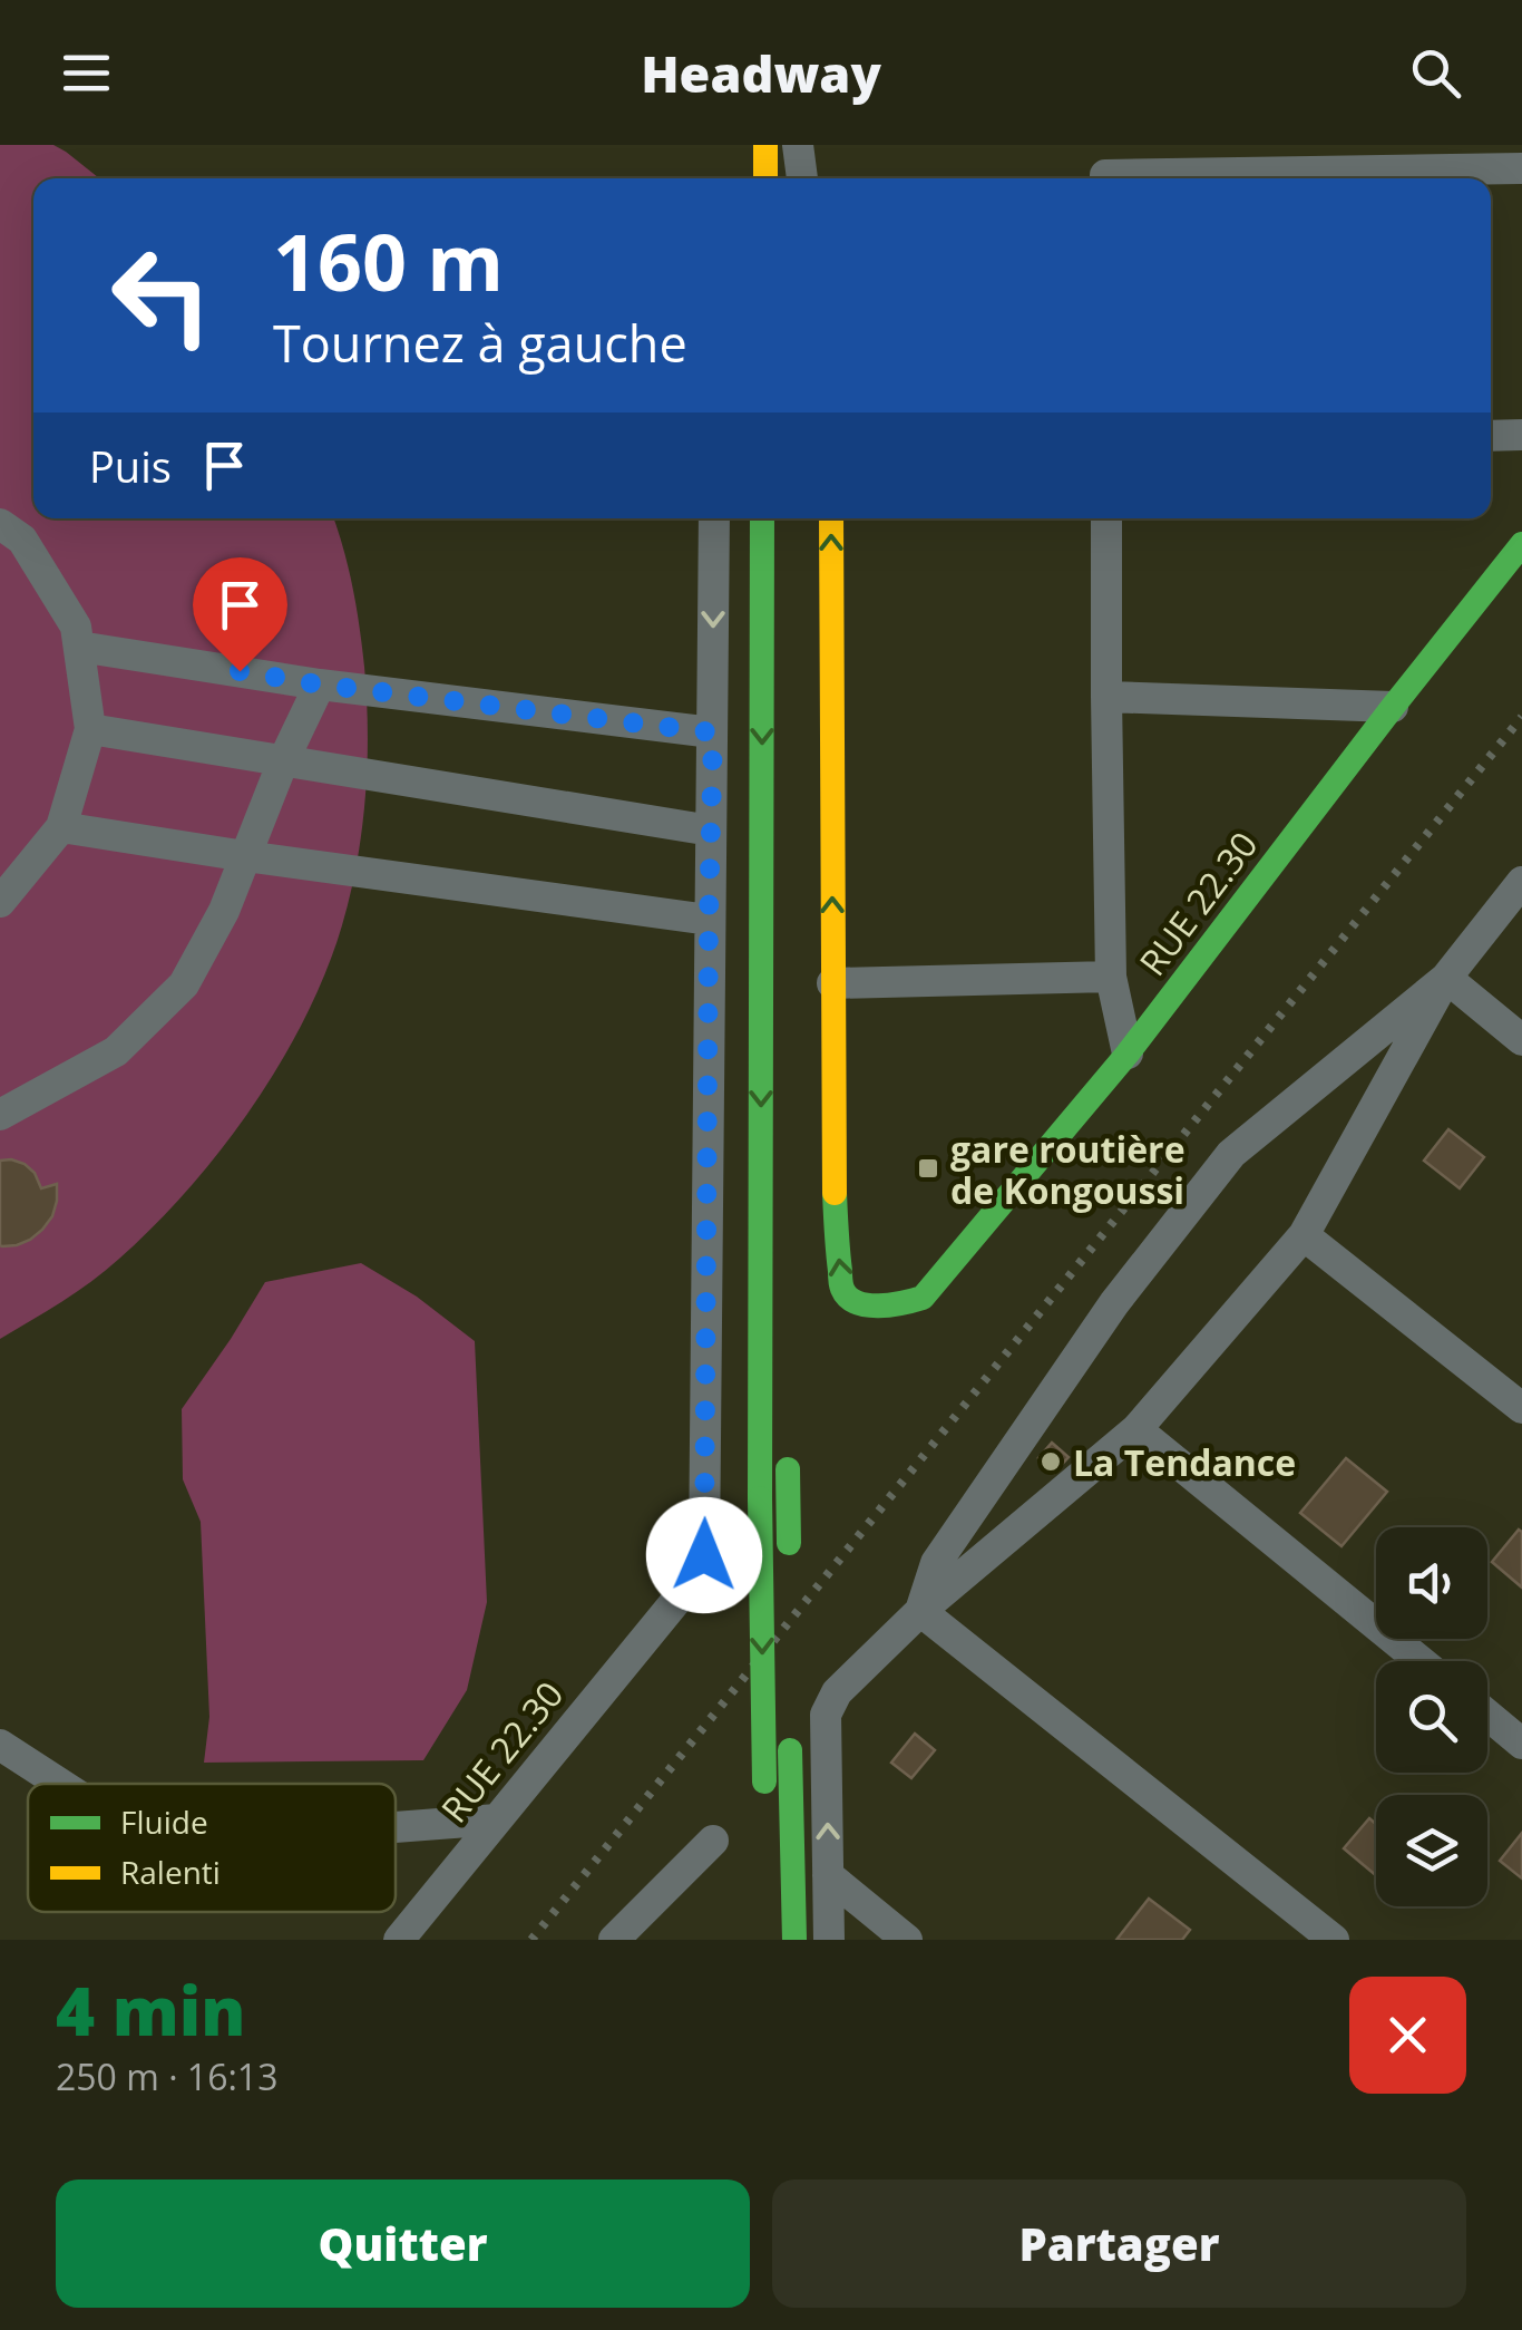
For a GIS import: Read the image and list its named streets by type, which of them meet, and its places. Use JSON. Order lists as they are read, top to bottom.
{
  "streets": {
    "street": ["RUE 22.30"]
  },
  "places": {
    "transit": ["gare routière de Kongoussi"],
    "other": ["La Tendance"]
  },
  "legend": ["Fluide", "Ralenti"],
  "page": {
    "header": "Headway",
    "turn": ["160 m", "Tournez à gauche"],
    "then": "Puis",
    "heading": ["4 min", "250 m · 16:13"],
    "buttons": ["Quitter", "Partager"]
  }
}
